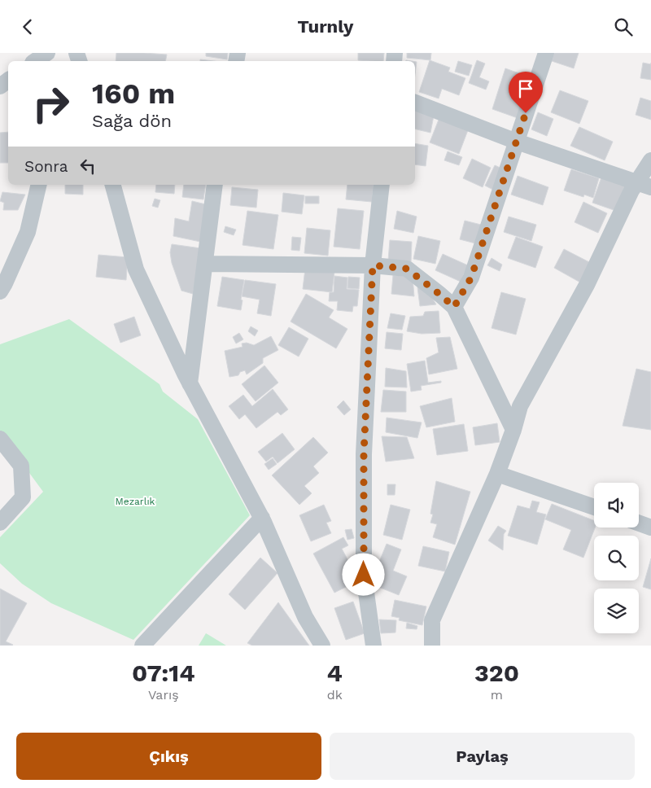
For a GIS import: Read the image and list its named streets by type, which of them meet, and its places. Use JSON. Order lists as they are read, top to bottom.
{
  "parks": ["Mezarlık"],
  "page": {
    "header": "Turnly",
    "turn": ["160 m", "Sağa dön"],
    "then": "Sonra",
    "eta": [
      "07:14",
      "Varış",
      "4",
      "dk",
      "320",
      "m"
    ],
    "buttons": ["Çıkış", "Paylaş"]
  }
}
